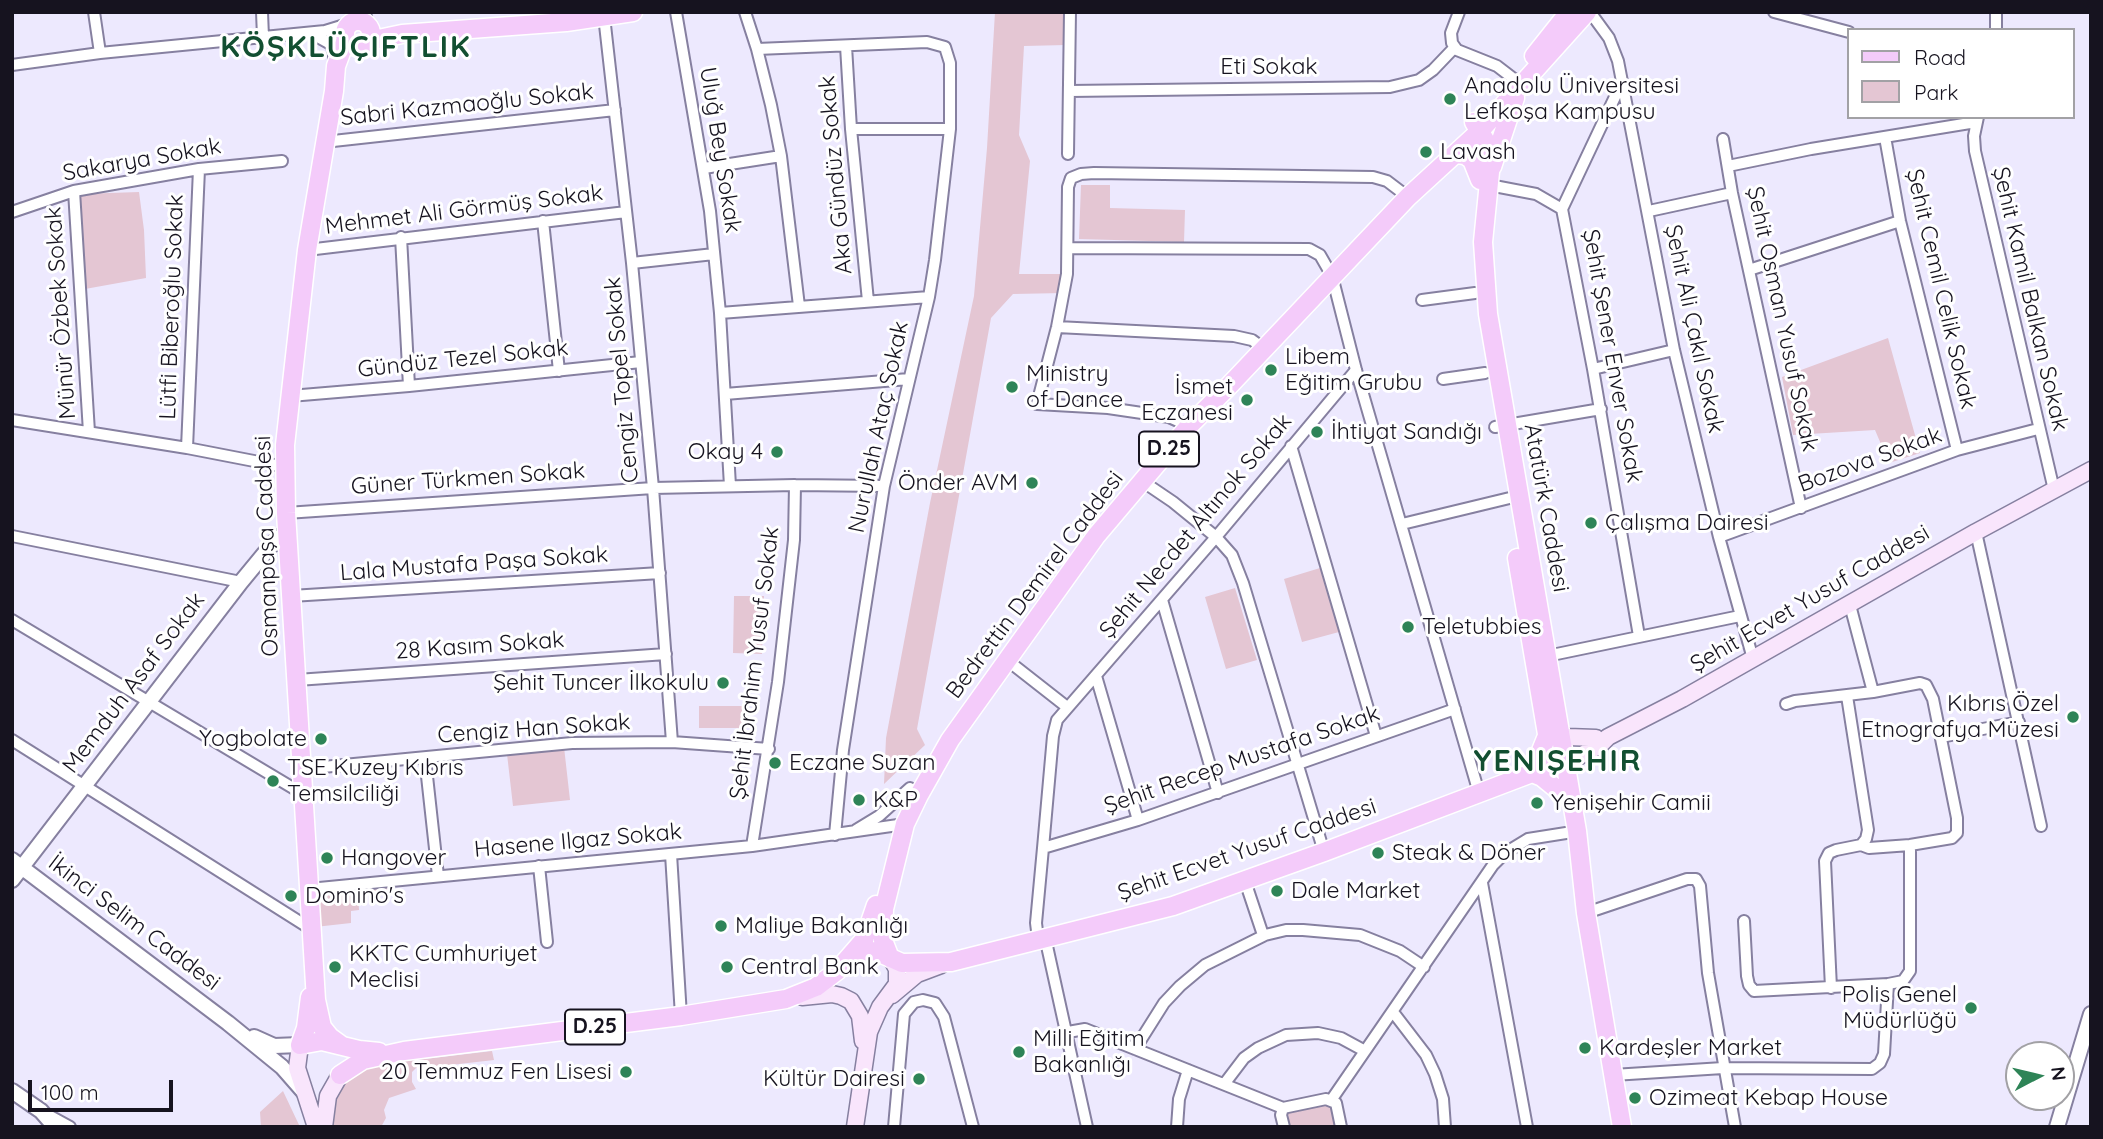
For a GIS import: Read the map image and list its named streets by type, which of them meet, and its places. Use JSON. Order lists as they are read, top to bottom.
{
  "streets": {
    "main road": [
      "D.25",
      "Atatürk Caddesi",
      "Osmanpaşa Caddesi",
      "Bedrettin Demirel Caddesi",
      "Şehit Ecvet Yusuf Caddesi"
    ],
    "street": [
      "Eti Sokak",
      "Sabri Kazmaoğlu Sokak",
      "Uluğ Bey Sokak",
      "Sakarya Sokak",
      "Aka Gündüz Sokak",
      "Mehmet Ali Görmüş Sokak",
      "Şehit Cemil Celik Sokak",
      "Şehit Kamil Balkan Sokak",
      "Lütfi Biberoğlu Sokak",
      "Münür Özbek Sokak",
      "Şehit Osman Yusuf Sokak",
      "Şehit Ali Çakıl Sokak",
      "Şehit Şener Enver Sokak",
      "Gündüz Tezel Sokak",
      "Cengiz Topel Sokak",
      "Nurullah Ataç Sokak",
      "Bozova Sokak",
      "Güner Türkmen Sokak",
      "Şehit Necdet Altınok Sokak",
      "Lala Mustafa Paşa Sokak",
      "28 Kasım Sokak",
      "Şehit İbrahim Yusuf Sokak",
      "Memduh Asaf Sokak",
      "Cengiz Han Sokak",
      "Şehit Recep Mustafa Sokak",
      "Hasene Ilgaz Sokak",
      "İkinci Selim Caddesi"
    ]
  },
  "crossings": [
    ["Sabri Kazmaoğlu Sokak", "Cengiz Topel Sokak"],
    ["Sabri Kazmaoğlu Sokak", "Osmanpaşa Caddesi"],
    ["Uluğ Bey Sokak", "Cengiz Topel Sokak"],
    ["Sakarya Sokak", "Lütfi Biberoğlu Sokak"],
    ["Sakarya Sokak", "Münür Özbek Sokak"],
    ["Aka Gündüz Sokak", "Nurullah Ataç Sokak"],
    ["Mehmet Ali Görmüş Sokak", "Cengiz Topel Sokak"],
    ["Mehmet Ali Görmüş Sokak", "Osmanpaşa Caddesi"],
    ["Şehit Cemil Celik Sokak", "Bozova Sokak"],
    ["Şehit Kamil Balkan Sokak", "Bozova Sokak"],
    ["Şehit Kamil Balkan Sokak", "Şehit Ecvet Yusuf Caddesi"],
    ["Şehit Osman Yusuf Sokak", "Bozova Sokak"],
    ["Şehit Ali Çakıl Sokak", "Bozova Sokak"],
    ["Şehit Ali Çakıl Sokak", "Bedrettin Demirel Caddesi"],
    ["Şehit Ali Çakıl Sokak", "Şehit Ecvet Yusuf Caddesi"],
    ["Gündüz Tezel Sokak", "Cengiz Topel Sokak"],
    ["Gündüz Tezel Sokak", "Osmanpaşa Caddesi"],
    ["Cengiz Topel Sokak", "Güner Türkmen Sokak"],
    ["Cengiz Topel Sokak", "Lala Mustafa Paşa Sokak"],
    ["Cengiz Topel Sokak", "28 Kasım Sokak"],
    ["Cengiz Topel Sokak", "Cengiz Han Sokak"],
    ["Nurullah Ataç Sokak", "Güner Türkmen Sokak"],
    ["Nurullah Ataç Sokak", "Hasene Ilgaz Sokak"],
    ["D.25", "Bedrettin Demirel Caddesi"],
    ["D.25", "Şehit Ecvet Yusuf Caddesi"],
    ["Güner Türkmen Sokak", "Osmanpaşa Caddesi"],
    ["Güner Türkmen Sokak", "Şehit İbrahim Yusuf Sokak"],
    ["Güner Türkmen Sokak", "Memduh Asaf Sokak"],
    ["Atatürk Caddesi", "Bedrettin Demirel Caddesi"],
    ["Atatürk Caddesi", "Şehit Ecvet Yusuf Caddesi"],
    ["Osmanpaşa Caddesi", "Lala Mustafa Paşa Sokak"],
    ["Osmanpaşa Caddesi", "28 Kasım Sokak"],
    ["Osmanpaşa Caddesi", "Memduh Asaf Sokak"],
    ["Osmanpaşa Caddesi", "Cengiz Han Sokak"],
    ["Osmanpaşa Caddesi", "Hasene Ilgaz Sokak"],
    ["Osmanpaşa Caddesi", "İkinci Selim Caddesi"],
    ["Bedrettin Demirel Caddesi", "Şehit Ecvet Yusuf Caddesi"],
    ["Bedrettin Demirel Caddesi", "Hasene Ilgaz Sokak"],
    ["Şehit İbrahim Yusuf Sokak", "Cengiz Han Sokak"],
    ["Şehit İbrahim Yusuf Sokak", "Hasene Ilgaz Sokak"],
    ["Memduh Asaf Sokak", "İkinci Selim Caddesi"]
  ],
  "districts": ["KÖŞKLÜÇIFTLIK", "YENIŞEHIR"],
  "places": [
    "Anadolu Üniversitesi Lefkoşa Kampusu",
    "Lavash",
    "Libem Eğitim Grubu",
    "Ministry of Dance",
    "İsmet Eczanesi",
    "İhtiyat Sandığı",
    "Okay 4",
    "Önder AVM",
    "Çalışma Dairesi",
    "Teletubbies",
    "Şehit Tuncer İlkokulu",
    "Kıbrıs Özel Etnografya Müzesi",
    "Yogbolate",
    "Eczane Suzan",
    "TSE Kuzey Kıbrıs Temsilciliği",
    "K&P",
    "Yenişehir Camii",
    "Steak & Döner",
    "Hangover",
    "Dale Market",
    "Domino's",
    "Maliye Bakanlığı",
    "KKTC Cumhuriyet Meclisi",
    "Central Bank",
    "Polis Genel Müdürlüğü",
    "Kardeşler Market",
    "Milli Eğitim Bakanlığı",
    "20 Temmuz Fen Lisesi",
    "Kültür Dairesi",
    "Ozimeat Kebap House"
  ],
  "legend": ["Road", "Park"],
  "scale_bar": "100 m",
  "north": "right"
}
